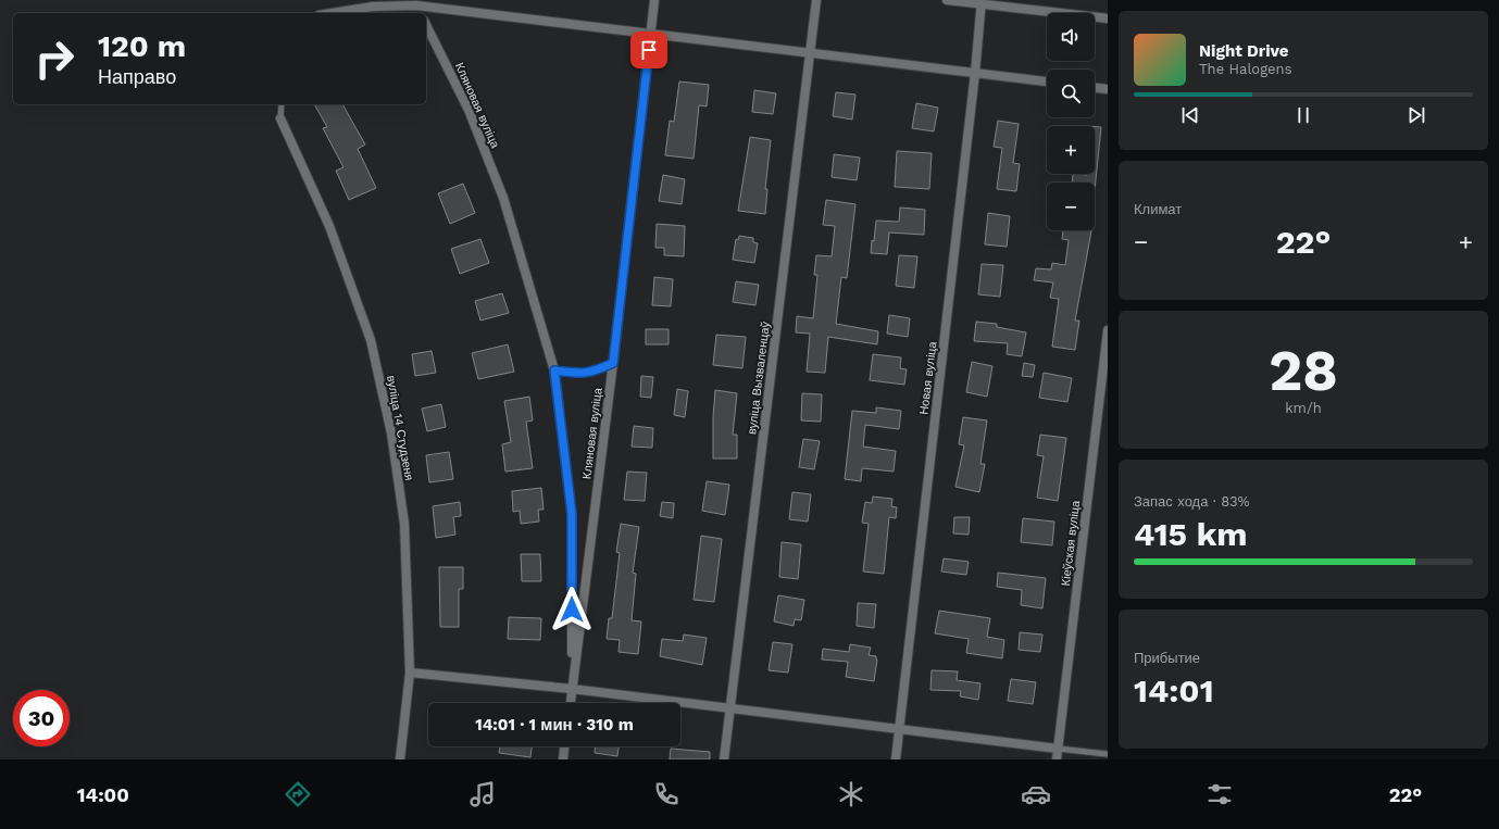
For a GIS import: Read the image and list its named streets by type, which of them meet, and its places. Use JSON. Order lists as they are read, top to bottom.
{
  "streets": {
    "street": [
      "Кляновая вуліца",
      "вуліца Вызваленцаў",
      "Новая вуліца",
      "вуліца 14 Студзеня",
      "Кіеўская вуліца"
    ]
  },
  "page": {
    "map_buttons": ["+", "−"],
    "turn": ["120 m", "Направо"],
    "song": ["Night Drive", "The Halogens"],
    "tile": [
      "Климат",
      ["28", "km/h"],
      ["Запас хода · 83%", "415 km"],
      ["Прибытие", "14:01"]
    ],
    "heat": ["−", "22°", "+"],
    "limit": "30",
    "trip": "14:01 · 1 мин · 310 m",
    "tabs": ["14:00", "22°"]
  }
}
